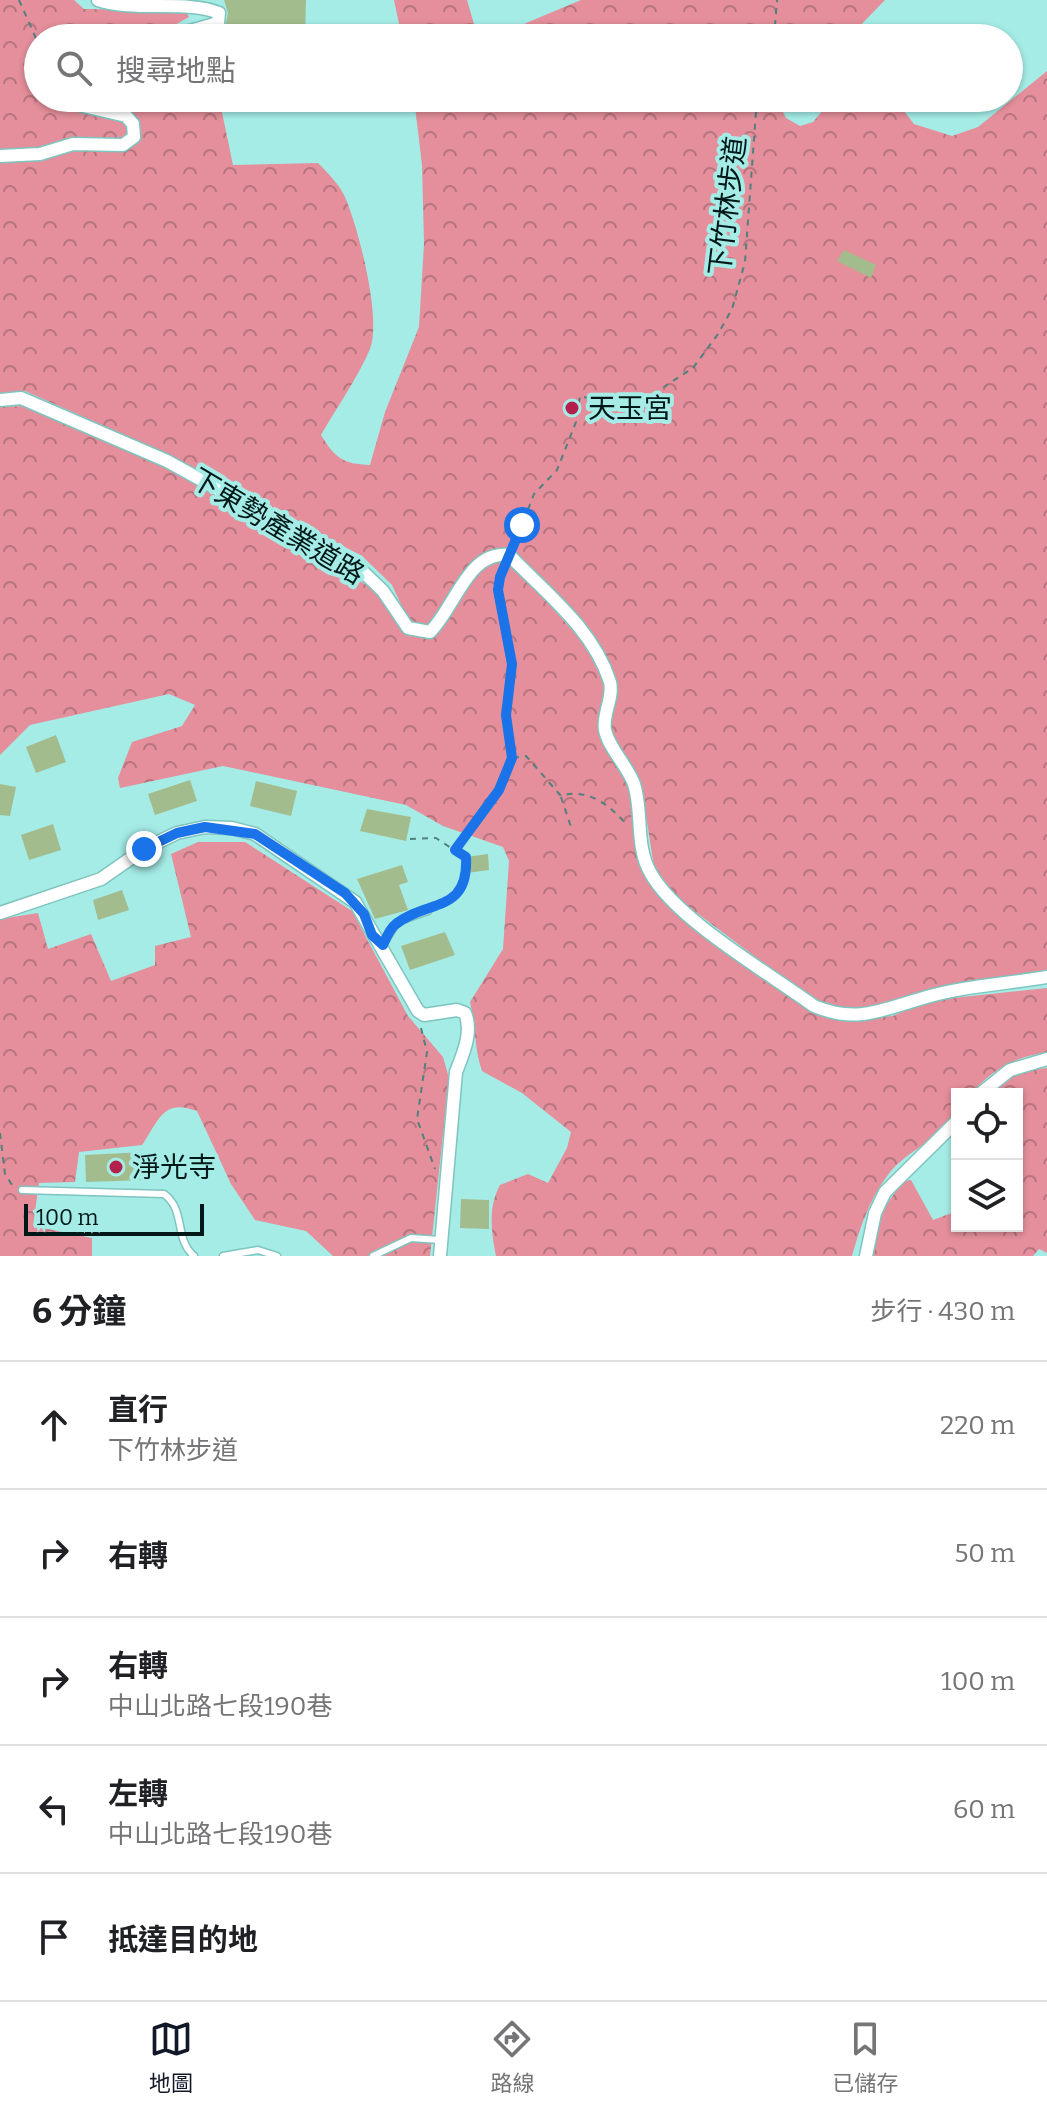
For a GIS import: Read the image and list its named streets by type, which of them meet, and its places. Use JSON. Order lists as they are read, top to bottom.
{
  "streets": {
    "street": ["下東勢產業道路"],
    "path": ["下竹林步道"]
  },
  "crossings": [
    ["下竹林步道", "下東勢產業道路"]
  ],
  "places": ["天玉宮", "淨光寺"],
  "scale_bar": "100 m",
  "page": {
    "search": "搜尋地點",
    "scale": "100 m",
    "heading": ["6 分鐘", "步行 · 430 m"],
    "list": [
      ["直行", "下竹林步道", "220 m"],
      ["右轉", "50 m"],
      ["右轉", "中山北路七段190巷", "100 m"],
      ["左轉", "中山北路七段190巷", "60 m"],
      "抵達目的地"
    ],
    "nav": ["地圖", "路線", "已儲存"]
  }
}
